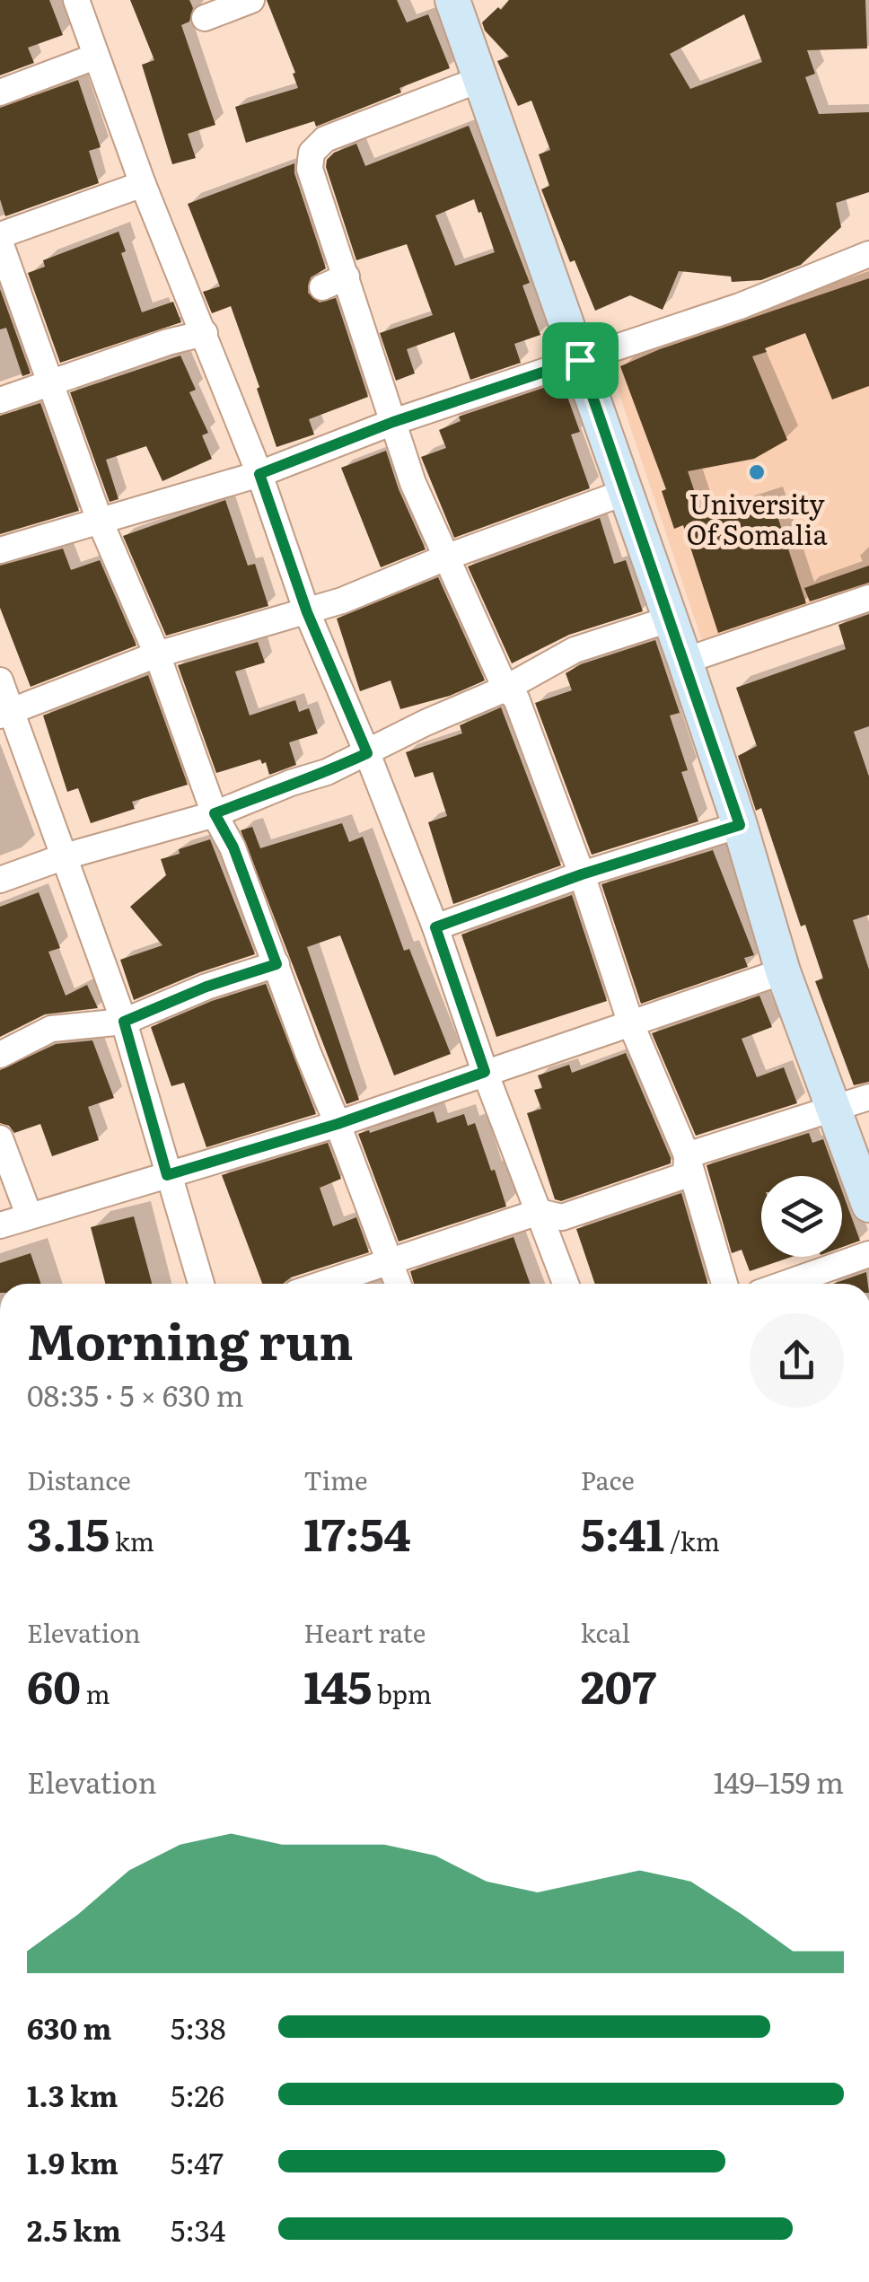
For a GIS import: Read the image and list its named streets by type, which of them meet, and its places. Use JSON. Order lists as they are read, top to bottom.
{
  "places": ["University Of Somalia"],
  "page": {
    "heading": ["Morning run", "08:35 · 5 × 630 m"],
    "stats": [
      ["Distance", "3.15 km"],
      ["Time", "17:54"],
      ["Pace", "5:41 /km"],
      ["Elevation", "60 m"],
      ["Heart rate", "145 bpm"],
      ["kcal", "207"]
    ],
    "chart": ["Elevation", "149–159 m"],
    "list": [
      {
        "name": "630 m",
        "note": "5:38"
      },
      {
        "name": "1.3 km",
        "note": "5:26"
      },
      {
        "name": "1.9 km",
        "note": "5:47"
      },
      {
        "name": "2.5 km",
        "note": "5:34"
      }
    ]
  }
}
